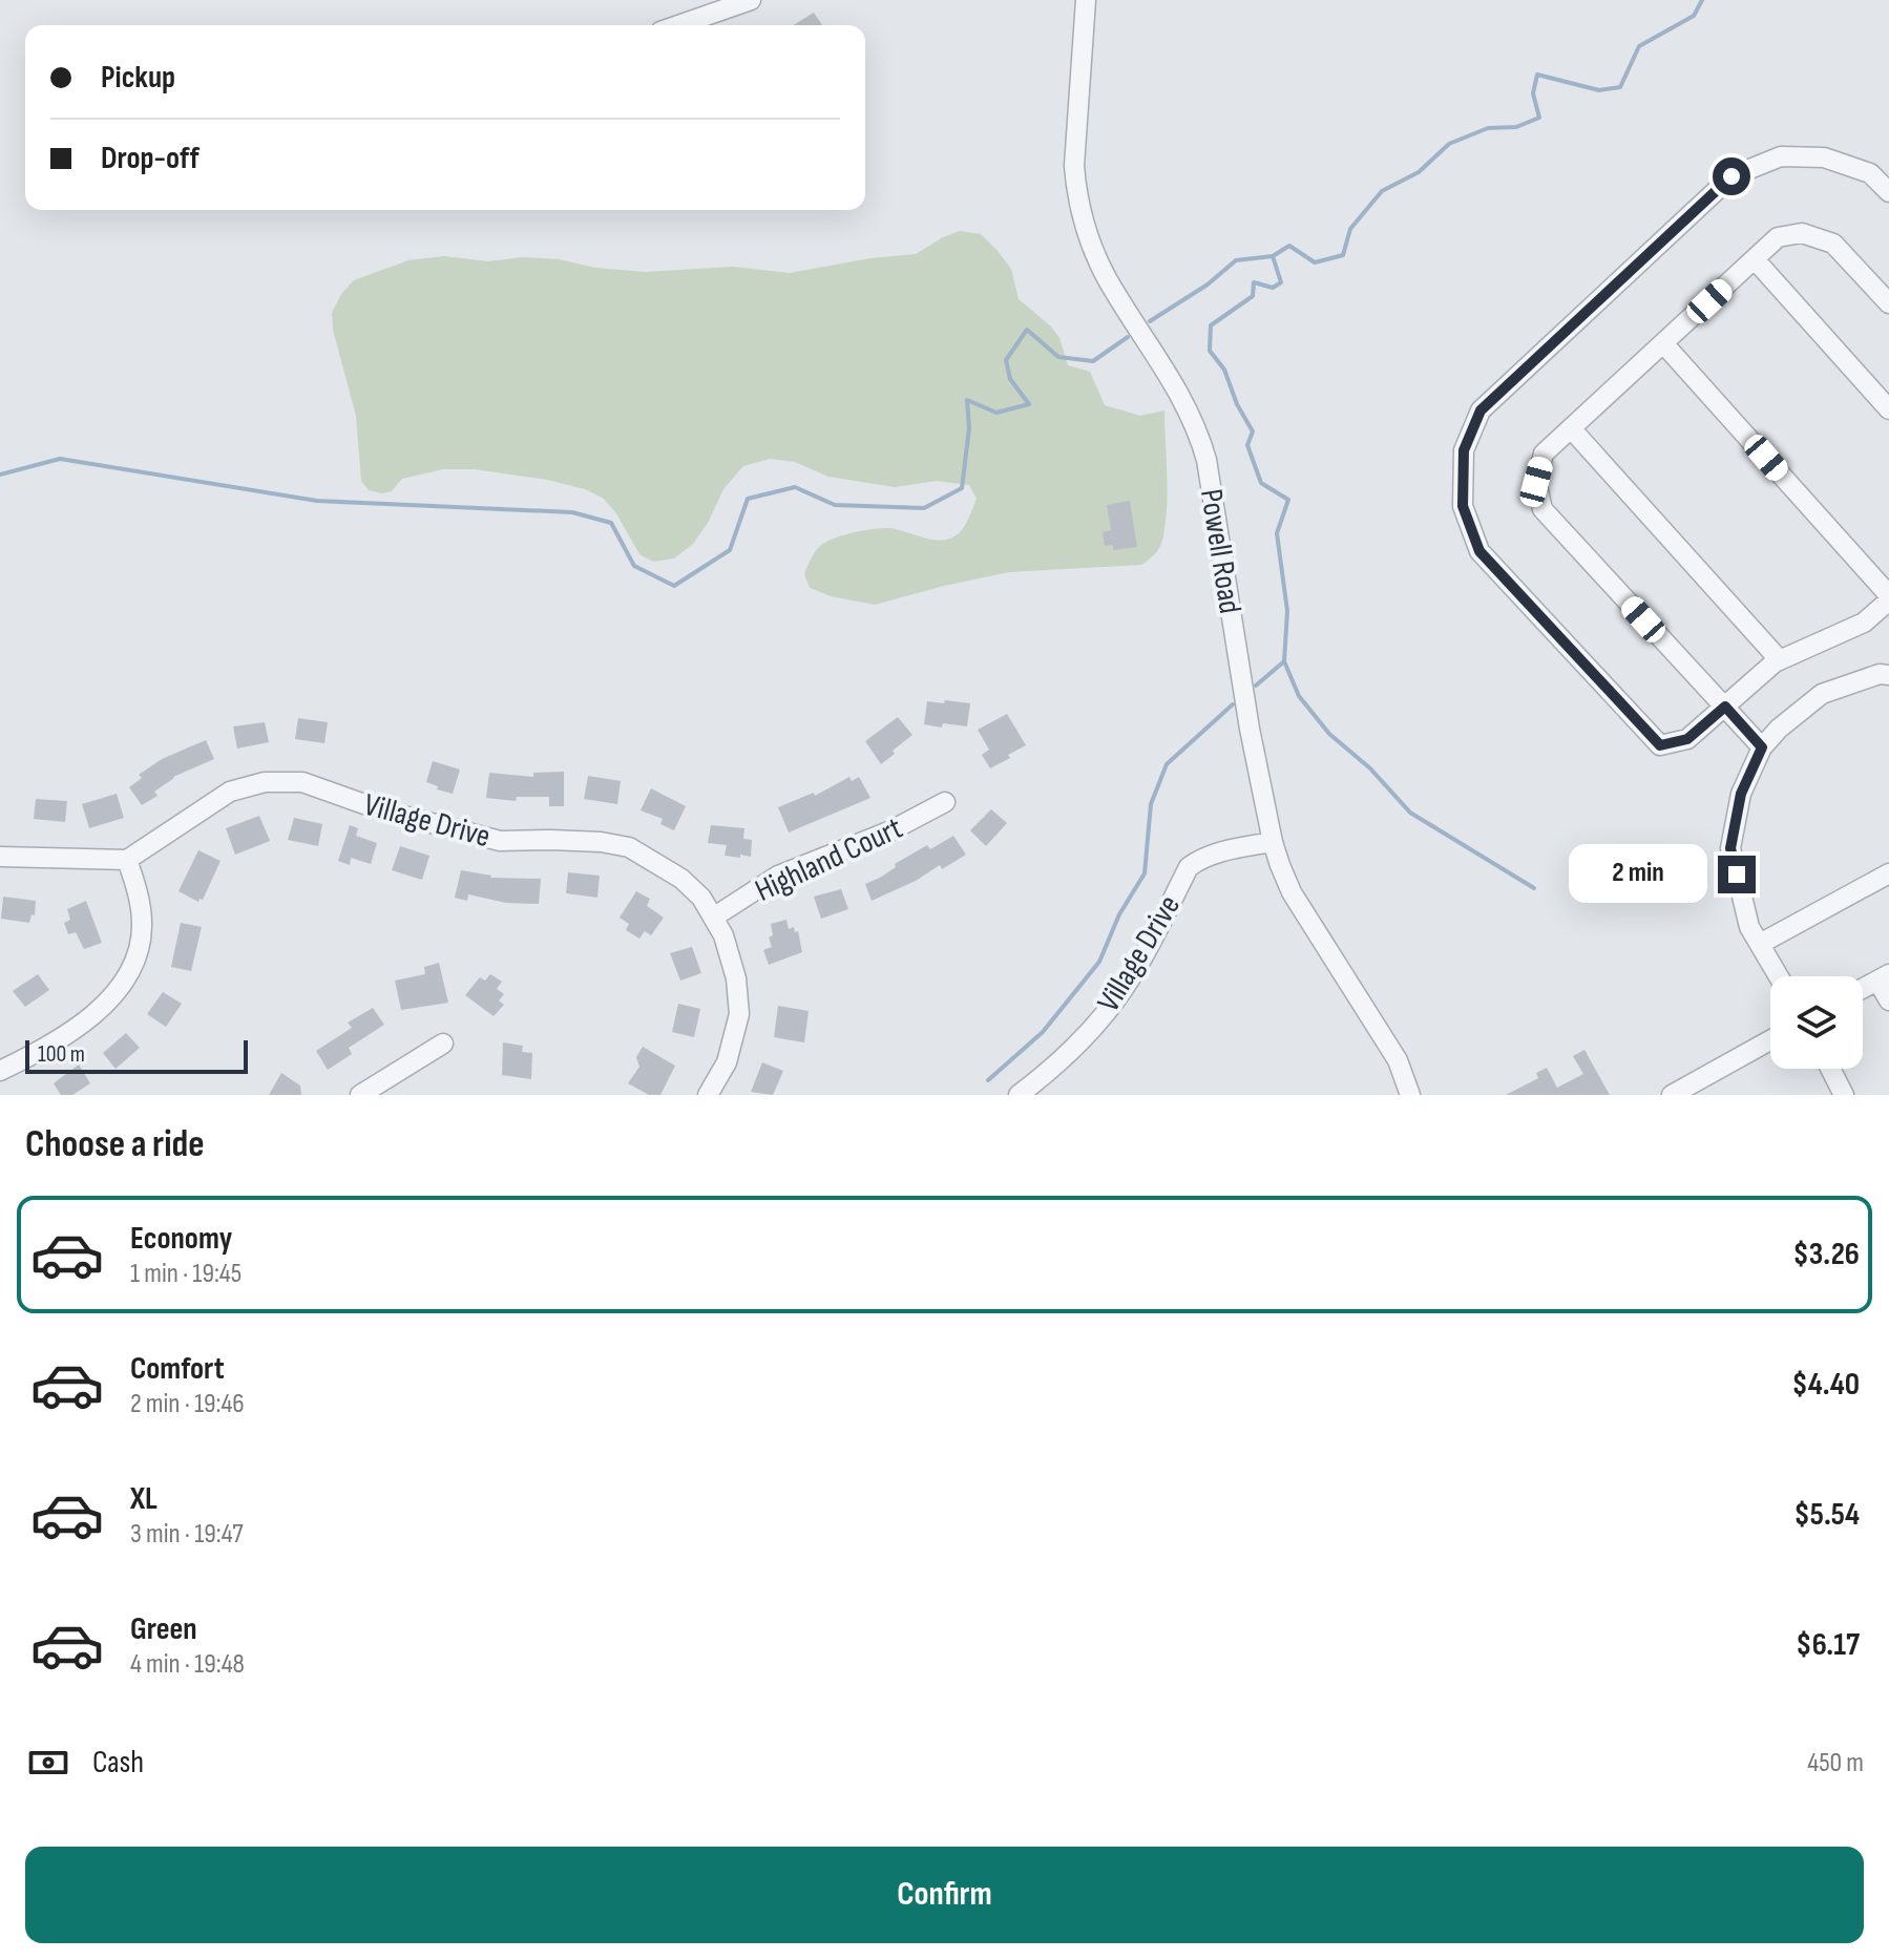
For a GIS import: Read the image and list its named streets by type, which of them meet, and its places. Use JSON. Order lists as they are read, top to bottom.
{
  "streets": {
    "street": ["Powell Road", "Village Drive", "Highland Court"]
  },
  "crossings": [
    ["Powell Road", "Village Drive"],
    ["Village Drive", "Highland Court"]
  ],
  "scale_bar": "100 m",
  "page": {
    "banner": ["Pickup", "Drop-off"],
    "bubble": "2 min",
    "scale": "100 m",
    "heading": "Choose a ride",
    "list": [
      {
        "name": "Economy",
        "note": "1 min · 19:45",
        "value": "$3.26"
      },
      {
        "name": "Comfort",
        "note": "2 min · 19:46",
        "value": "$4.40"
      },
      {
        "name": "XL",
        "note": "3 min · 19:47",
        "value": "$5.54"
      },
      {
        "name": "Green",
        "note": "4 min · 19:48",
        "value": "$6.17"
      }
    ],
    "pay": ["Cash", "450 m"],
    "buttons": "Confirm"
  }
}
